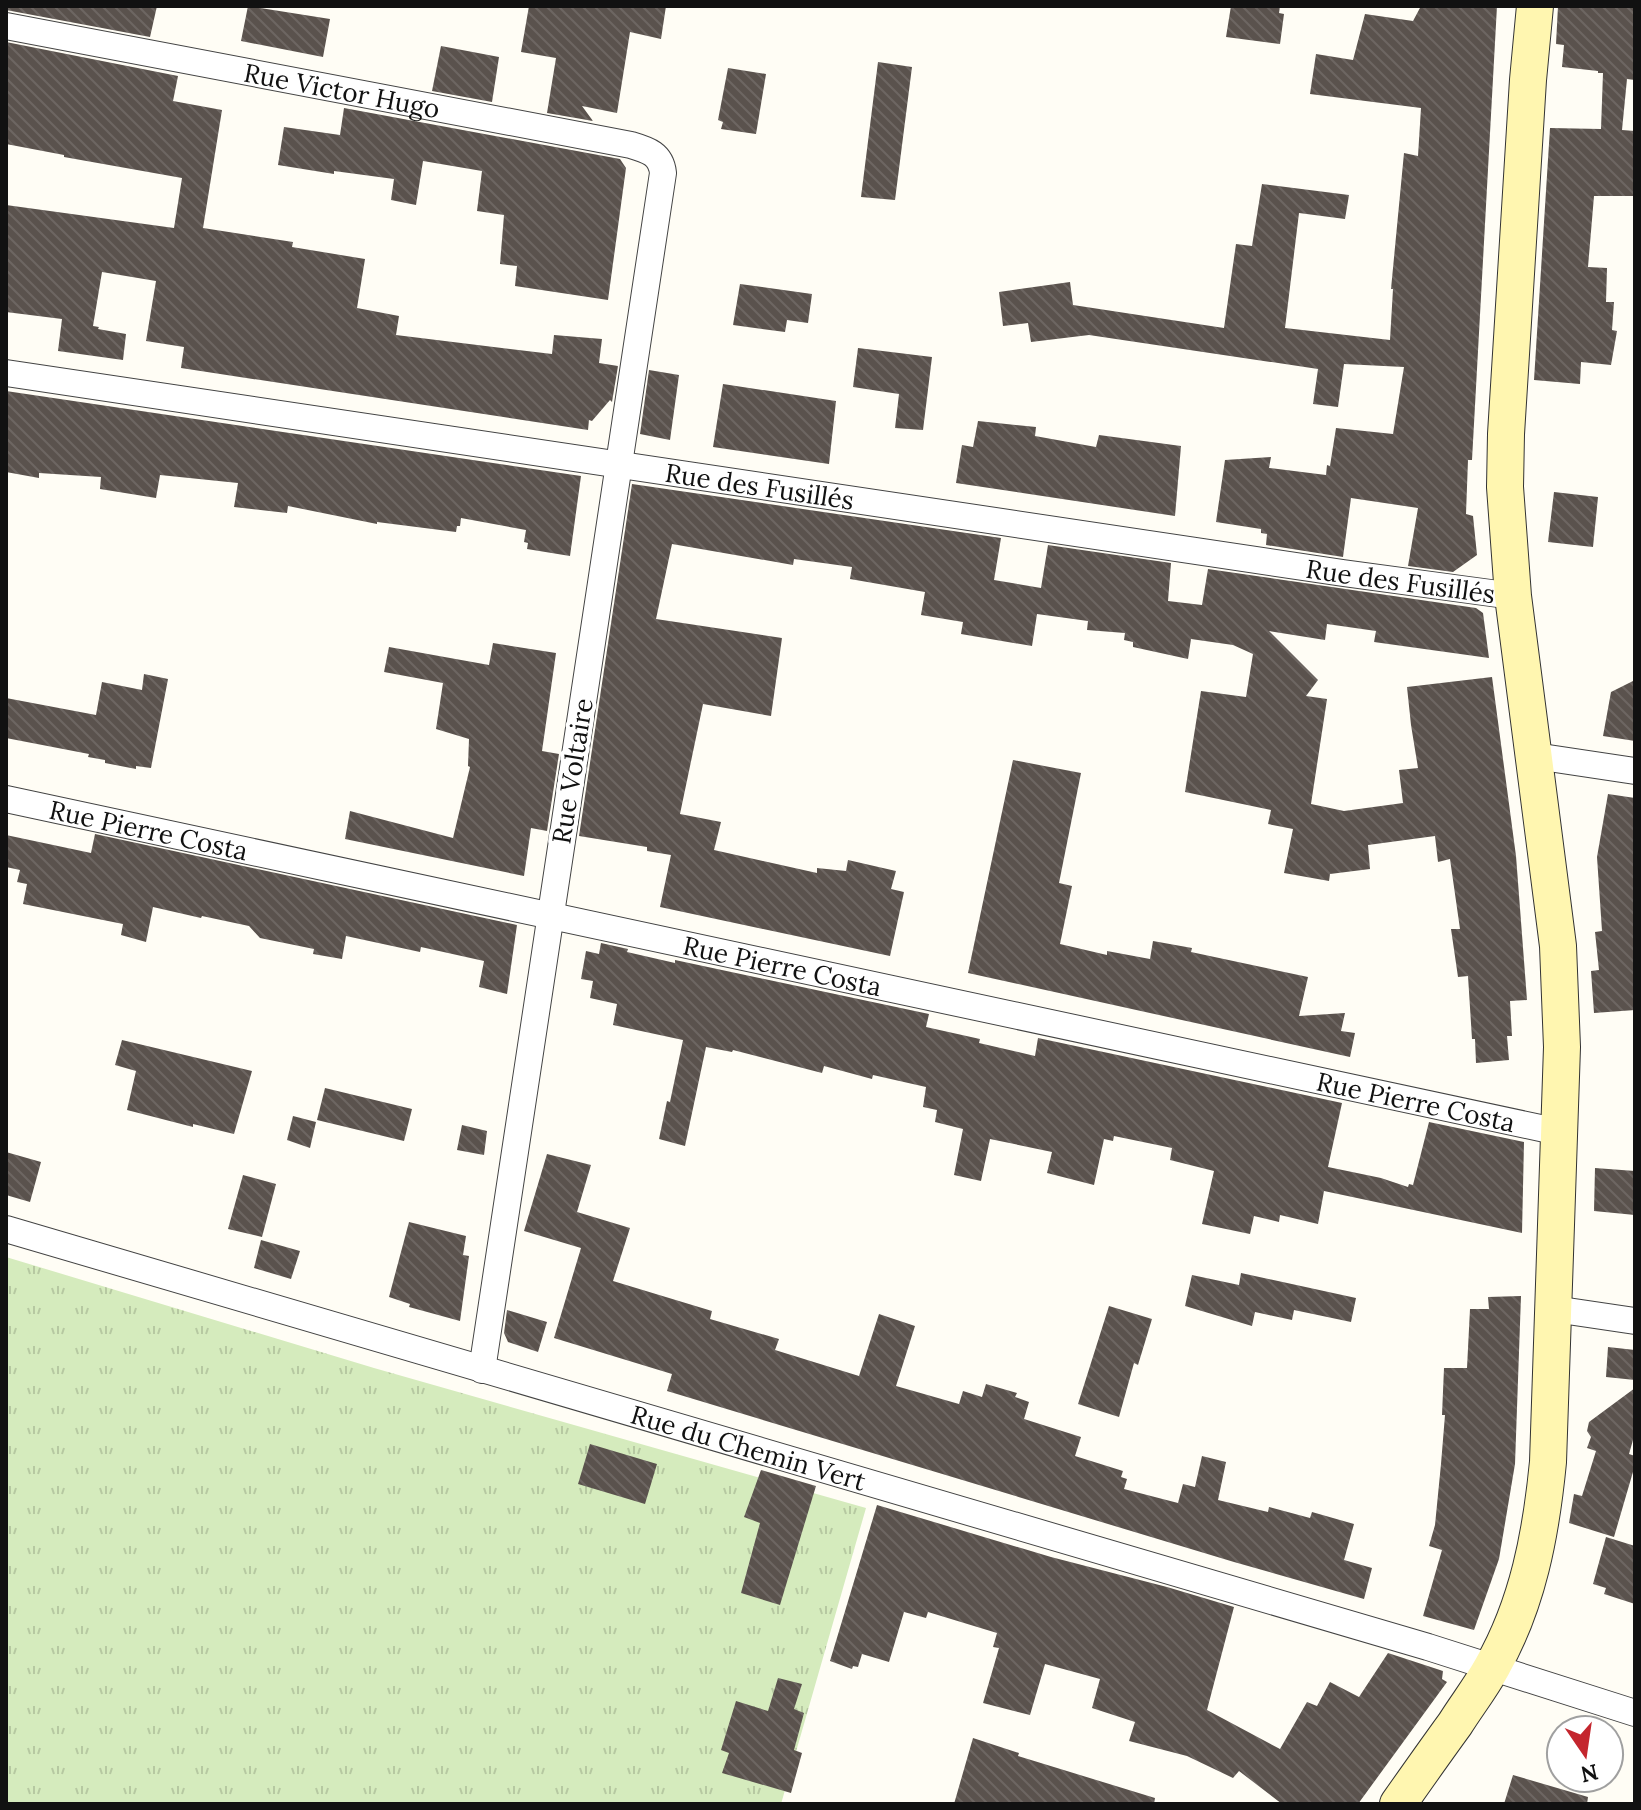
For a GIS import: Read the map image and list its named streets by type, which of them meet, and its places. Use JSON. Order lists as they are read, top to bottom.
{
  "streets": {
    "street": [
      "Rue Victor Hugo",
      "Rue des Fusillés",
      "Rue Voltaire",
      "Rue Pierre Costa",
      "Rue du Chemin Vert"
    ]
  },
  "crossings": [
    ["Rue Victor Hugo", "Rue Voltaire"],
    ["Rue des Fusillés", "Rue Voltaire"],
    ["Rue Voltaire", "Rue Pierre Costa"],
    ["Rue Voltaire", "Rue du Chemin Vert"]
  ],
  "north": "bottom"
}
